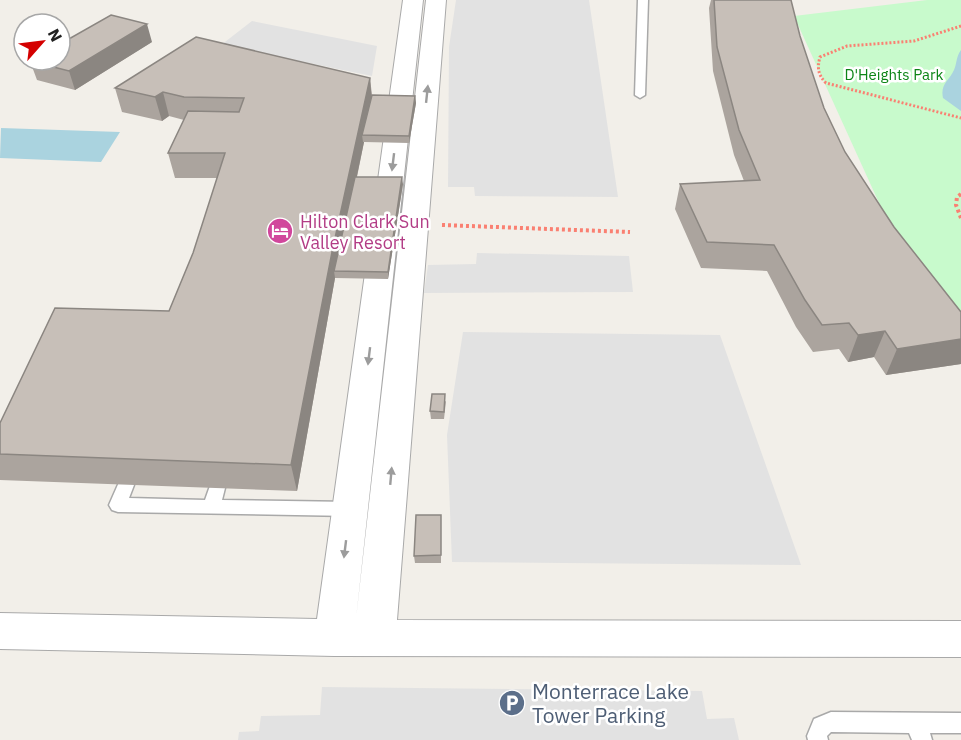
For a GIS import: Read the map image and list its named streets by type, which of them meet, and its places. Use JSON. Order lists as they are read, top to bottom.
{
  "parks": ["D'Heights Park"],
  "places": {
    "hotel": ["Hilton Clark Sun Valley Resort"],
    "parking": ["Monterrace Lake Tower Parking"]
  },
  "north": "top right"
}
